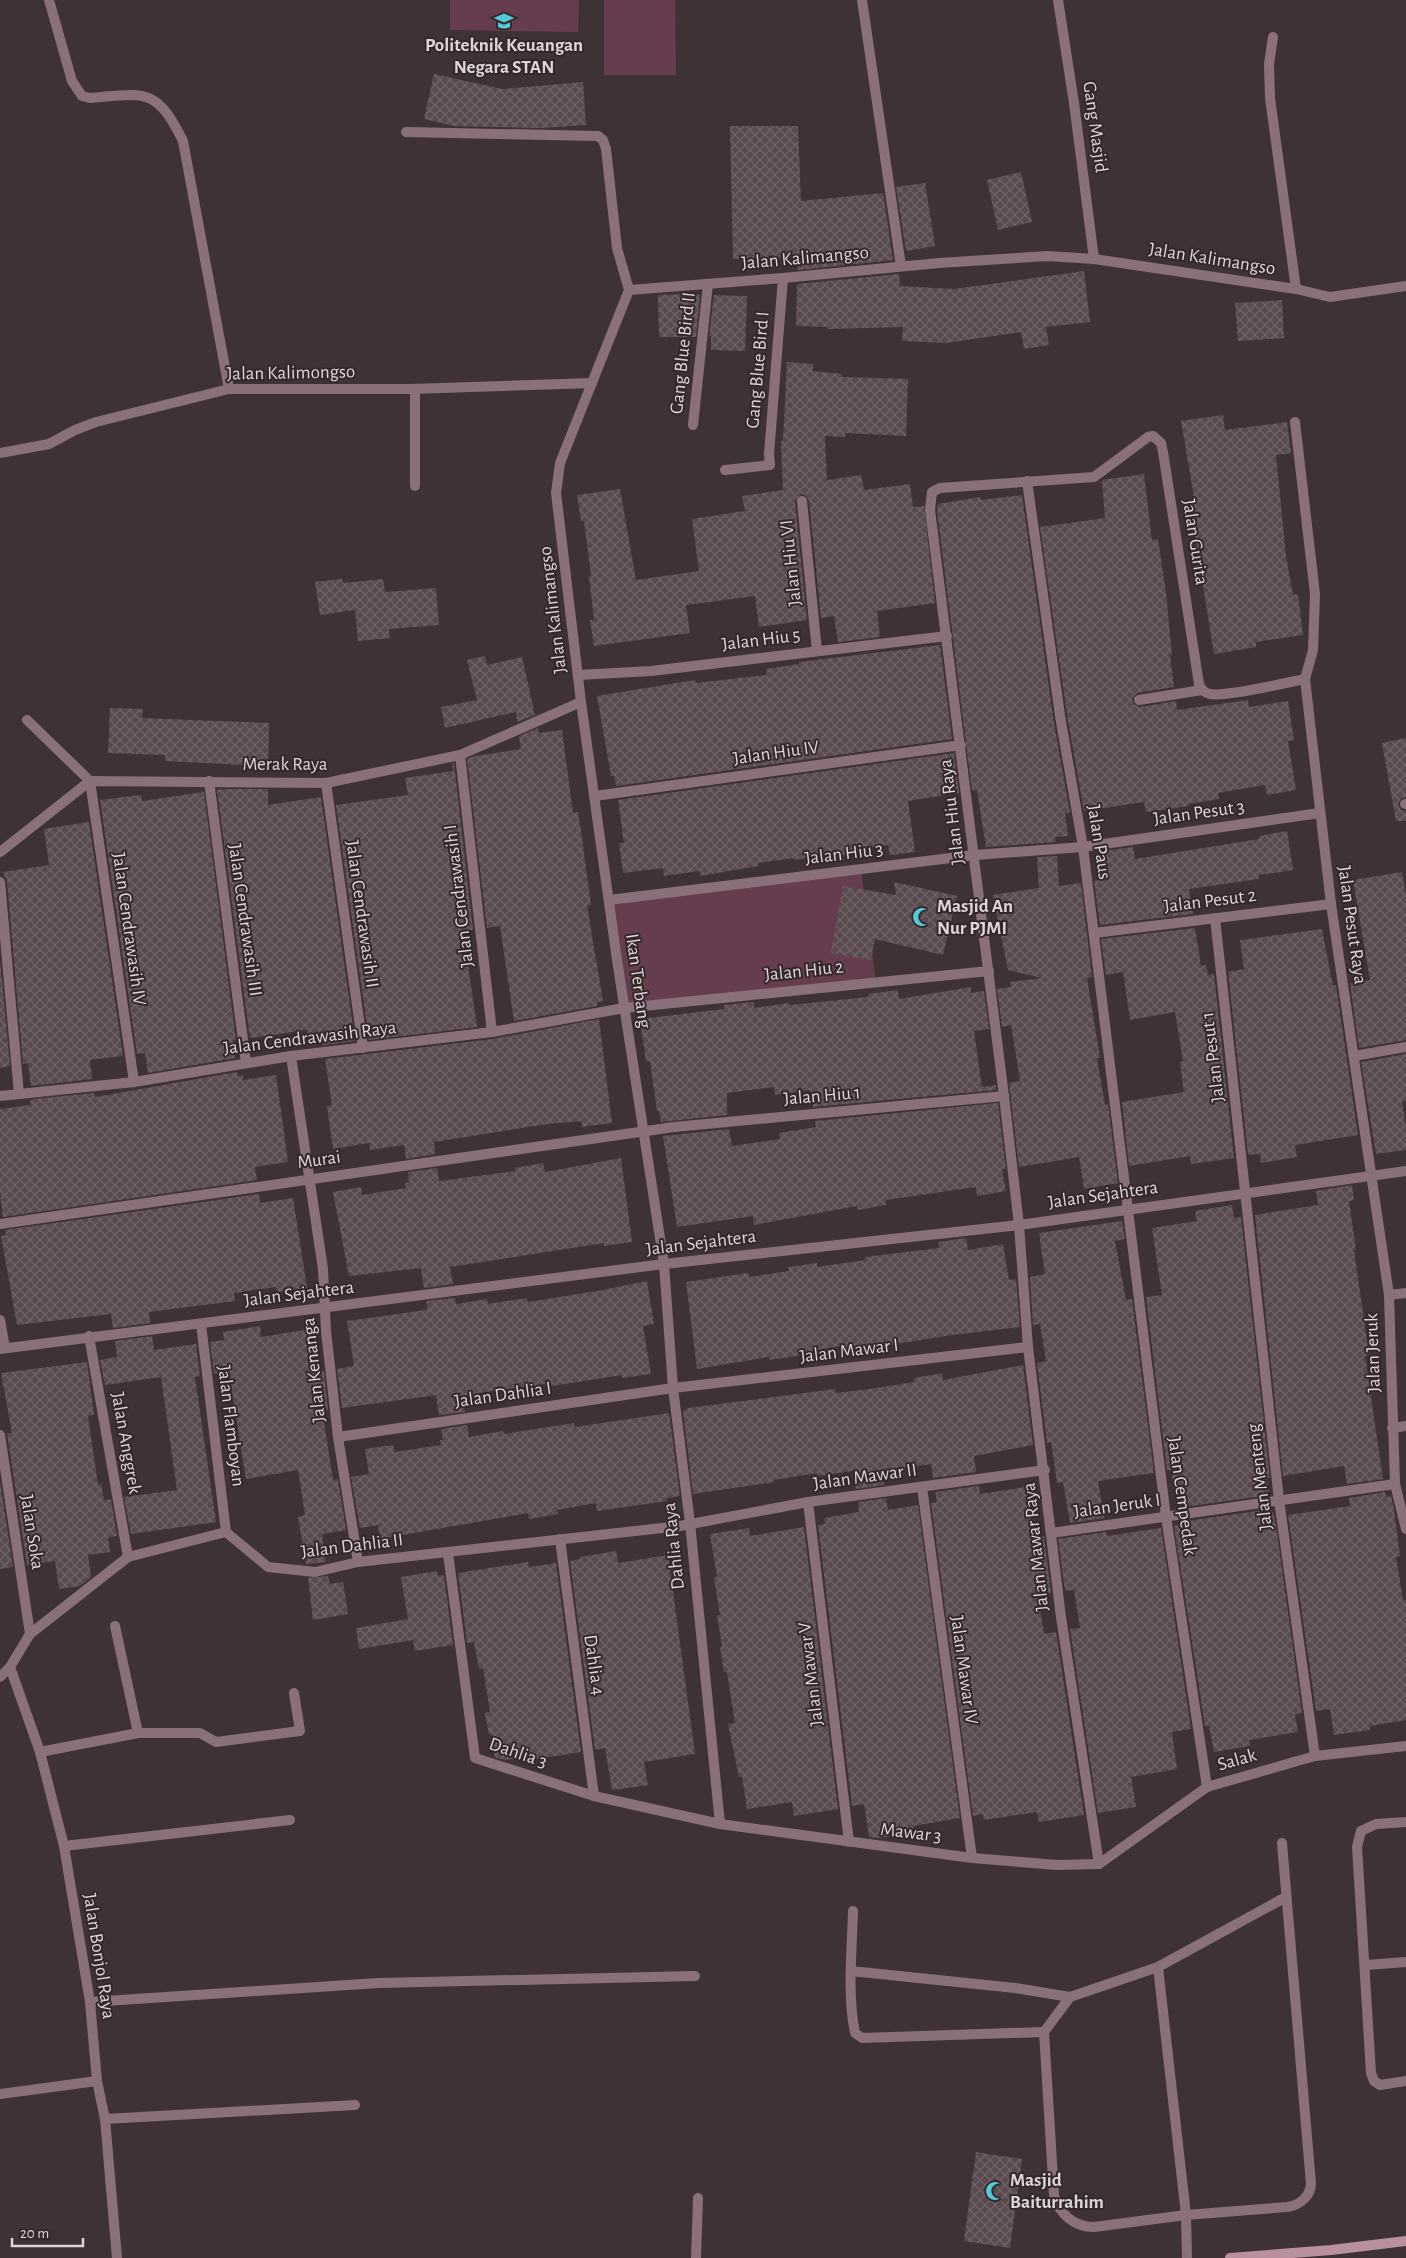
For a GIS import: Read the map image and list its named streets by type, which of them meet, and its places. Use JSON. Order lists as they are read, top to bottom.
{
  "streets": {
    "street": [
      "Gang Masjid",
      "Jalan Kalimangso",
      "Gang Blue Bird II",
      "Gang Blue Bird I",
      "Jalan Kalimongso",
      "Jalan Gurita",
      "Jalan Hiu VI",
      "Jalan Hiu 5",
      "Jalan Hiu IV",
      "Merak Raya",
      "Jalan Hiu Raya",
      "Jalan Pesut 3",
      "Jalan Paus",
      "Jalan Hiu 3",
      "Jalan Cendrawasih I",
      "Jalan Pesut 2",
      "Jalan Cendrawasih II",
      "Jalan Cendrawasih III",
      "Jalan Pesut Raya",
      "Jalan Cendrawasih IV",
      "Jalan Hiu 2",
      "Ikan Terbang",
      "Jalan Cendrawasih Raya",
      "Jalan Pesut 1",
      "Jalan Hiu 1",
      "Murai",
      "Jalan Sejahtera",
      "Jalan Mawar I",
      "Jalan Jeruk",
      "Jalan Kenanga",
      "Jalan Dahlia I",
      "Jalan Flamboyan",
      "Jalan Anggrek",
      "Jalan Mawar II",
      "Jalan Menteng",
      "Jalan Cempedak",
      "Jalan Jeruk I",
      "Jalan Soka",
      "Jalan Dahlia II",
      "Dahlia Raya",
      "Jalan Mawar Raya",
      "Dahlia 4",
      "Jalan Mawar IV",
      "Jalan Mawar V",
      "Dahlia 3",
      "Salak",
      "Mawar 3",
      "Jalan Bonjol Raya"
    ]
  },
  "crossings": [
    ["Gang Masjid", "Jalan Kalimangso"],
    ["Jalan Kalimangso", "Gang Blue Bird II"],
    ["Jalan Kalimangso", "Gang Blue Bird I"],
    ["Jalan Kalimangso", "Jalan Kalimongso"],
    ["Jalan Kalimangso", "Jalan Hiu 5"],
    ["Jalan Kalimangso", "Merak Raya"],
    ["Jalan Kalimangso", "Ikan Terbang"],
    ["Jalan Gurita", "Jalan Hiu Raya"],
    ["Jalan Gurita", "Jalan Paus"],
    ["Jalan Hiu VI", "Jalan Hiu 5"],
    ["Jalan Hiu 5", "Jalan Hiu Raya"],
    ["Jalan Hiu IV", "Jalan Hiu Raya"],
    ["Jalan Hiu IV", "Ikan Terbang"],
    ["Merak Raya", "Jalan Cendrawasih I"],
    ["Merak Raya", "Jalan Cendrawasih II"],
    ["Merak Raya", "Jalan Cendrawasih III"],
    ["Merak Raya", "Jalan Cendrawasih IV"],
    ["Merak Raya", "Ikan Terbang"],
    ["Jalan Hiu Raya", "Jalan Paus"],
    ["Jalan Hiu Raya", "Jalan Hiu 3"],
    ["Jalan Hiu Raya", "Jalan Hiu 2"],
    ["Jalan Hiu Raya", "Jalan Hiu 1"],
    ["Jalan Hiu Raya", "Jalan Sejahtera"],
    ["Jalan Hiu Raya", "Jalan Mawar Raya"],
    ["Jalan Pesut 3", "Jalan Paus"],
    ["Jalan Pesut 3", "Jalan Hiu 3"],
    ["Jalan Pesut 3", "Jalan Pesut Raya"],
    ["Jalan Paus", "Jalan Hiu 3"],
    ["Jalan Paus", "Jalan Pesut 2"],
    ["Jalan Paus", "Jalan Sejahtera"],
    ["Jalan Paus", "Jalan Cempedak"],
    ["Jalan Hiu 3", "Ikan Terbang"],
    ["Jalan Cendrawasih I", "Jalan Cendrawasih Raya"],
    ["Jalan Pesut 2", "Jalan Pesut Raya"],
    ["Jalan Pesut 2", "Jalan Pesut 1"],
    ["Jalan Cendrawasih II", "Jalan Cendrawasih Raya"],
    ["Jalan Cendrawasih III", "Jalan Cendrawasih Raya"],
    ["Jalan Pesut Raya", "Jalan Sejahtera"],
    ["Jalan Pesut Raya", "Jalan Jeruk"],
    ["Jalan Cendrawasih IV", "Jalan Cendrawasih Raya"],
    ["Jalan Hiu 2", "Ikan Terbang"],
    ["Jalan Hiu 2", "Jalan Cendrawasih Raya"],
    ["Ikan Terbang", "Jalan Cendrawasih Raya"],
    ["Ikan Terbang", "Jalan Hiu 1"],
    ["Ikan Terbang", "Murai"],
    ["Ikan Terbang", "Jalan Sejahtera"],
    ["Ikan Terbang", "Dahlia Raya"],
    ["Jalan Cendrawasih Raya", "Jalan Kenanga"],
    ["Jalan Pesut 1", "Jalan Sejahtera"],
    ["Jalan Pesut 1", "Jalan Menteng"],
    ["Jalan Hiu 1", "Murai"],
    ["Murai", "Jalan Kenanga"],
    ["Jalan Sejahtera", "Jalan Jeruk"],
    ["Jalan Sejahtera", "Jalan Kenanga"],
    ["Jalan Sejahtera", "Jalan Flamboyan"],
    ["Jalan Sejahtera", "Jalan Anggrek"],
    ["Jalan Sejahtera", "Jalan Menteng"],
    ["Jalan Sejahtera", "Jalan Cempedak"],
    ["Jalan Sejahtera", "Dahlia Raya"],
    ["Jalan Sejahtera", "Jalan Mawar Raya"],
    ["Jalan Mawar I", "Jalan Dahlia I"],
    ["Jalan Mawar I", "Dahlia Raya"],
    ["Jalan Mawar I", "Jalan Mawar Raya"],
    ["Jalan Jeruk", "Jalan Jeruk I"],
    ["Jalan Kenanga", "Jalan Dahlia I"],
    ["Jalan Kenanga", "Jalan Dahlia II"],
    ["Jalan Dahlia I", "Dahlia Raya"],
    ["Jalan Flamboyan", "Jalan Dahlia II"],
    ["Jalan Mawar II", "Jalan Dahlia II"],
    ["Jalan Mawar II", "Dahlia Raya"],
    ["Jalan Mawar II", "Jalan Mawar Raya"],
    ["Jalan Mawar II", "Jalan Mawar IV"],
    ["Jalan Mawar II", "Jalan Mawar V"],
    ["Jalan Menteng", "Jalan Jeruk I"],
    ["Jalan Menteng", "Salak"],
    ["Jalan Cempedak", "Jalan Jeruk I"],
    ["Jalan Cempedak", "Salak"],
    ["Jalan Jeruk I", "Jalan Mawar Raya"],
    ["Jalan Dahlia II", "Dahlia Raya"],
    ["Jalan Dahlia II", "Dahlia 4"],
    ["Jalan Dahlia II", "Dahlia 3"],
    ["Dahlia Raya", "Dahlia 3"],
    ["Dahlia Raya", "Mawar 3"],
    ["Jalan Mawar Raya", "Salak"],
    ["Jalan Mawar Raya", "Mawar 3"],
    ["Dahlia 4", "Dahlia 3"],
    ["Jalan Mawar IV", "Mawar 3"],
    ["Jalan Mawar V", "Mawar 3"],
    ["Dahlia 3", "Mawar 3"],
    ["Salak", "Mawar 3"]
  ],
  "places": {
    "school or university": ["Politeknik Keuangan Negara STAN"],
    "mosque": ["Masjid An Nur PJMI", "Masjid Baiturrahim"]
  },
  "scale_bar": "20 m"
}
